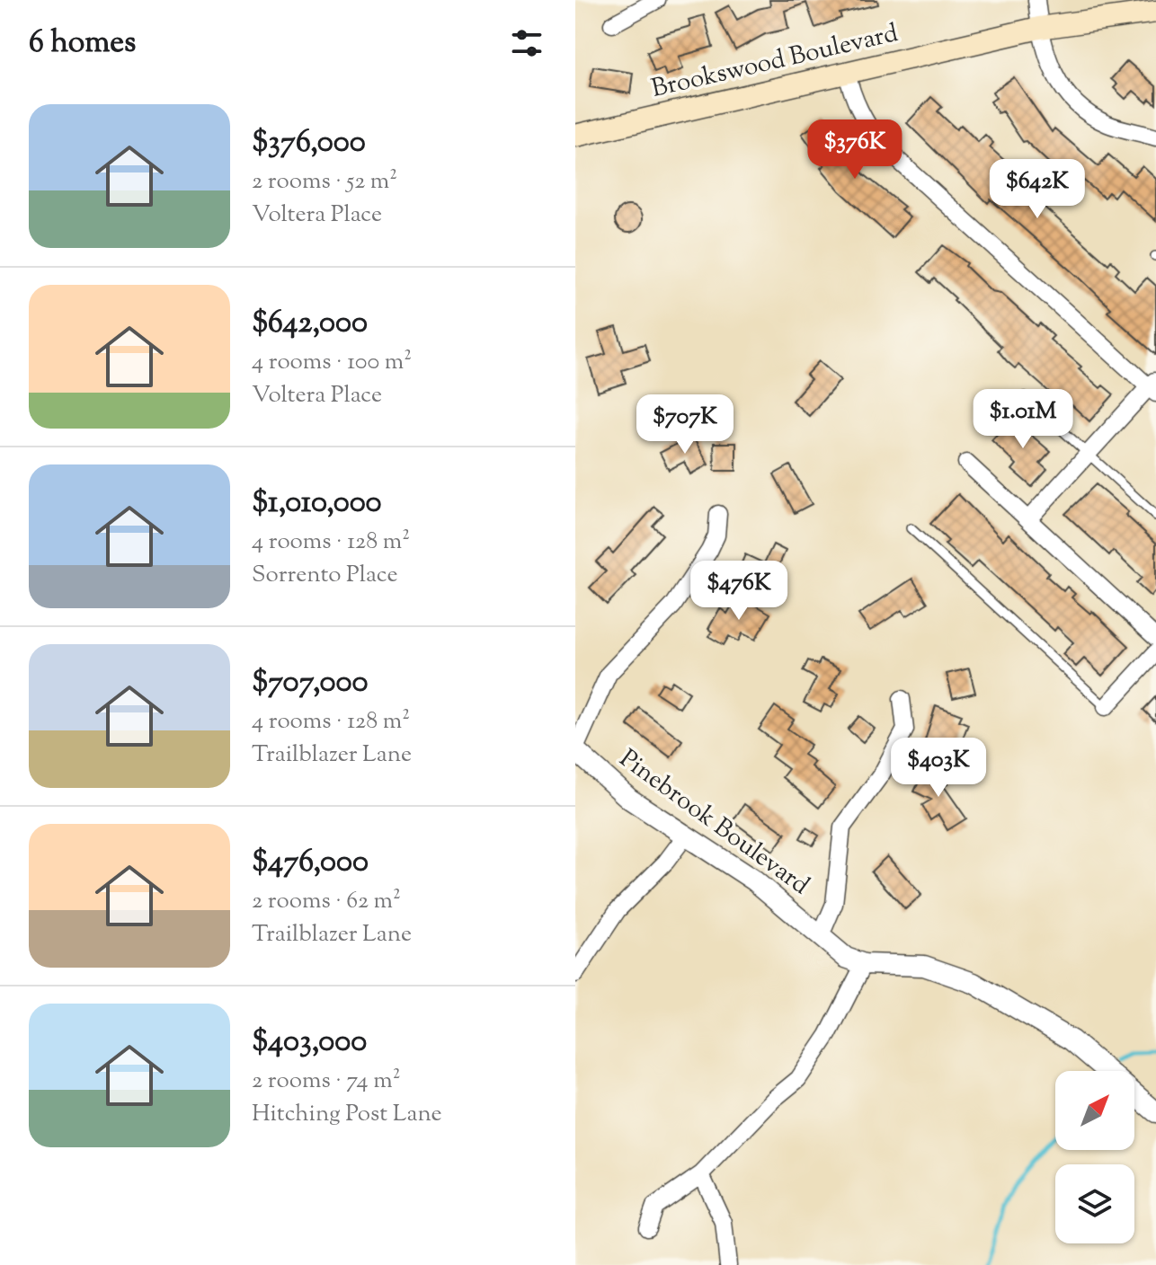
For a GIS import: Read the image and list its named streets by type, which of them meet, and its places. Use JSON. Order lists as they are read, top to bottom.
{
  "streets": {
    "main road": ["Brookswood Boulevard"],
    "street": ["Pinebrook Boulevard"]
  },
  "north": "top right",
  "page": {
    "heading": "6 homes",
    "list": [
      {
        "name": "$376,000",
        "note": "2 rooms · 52 m² · Voltera Place"
      },
      {
        "name": "$642,000",
        "note": "4 rooms · 100 m² · Voltera Place"
      },
      {
        "name": "$1,010,000",
        "note": "4 rooms · 128 m² · Sorrento Place"
      },
      {
        "name": "$707,000",
        "note": "4 rooms · 128 m² · Trailblazer Lane"
      },
      {
        "name": "$476,000",
        "note": "2 rooms · 62 m² · Trailblazer Lane"
      },
      {
        "name": "$403,000",
        "note": "2 rooms · 74 m² · Hitching Post Lane"
      }
    ],
    "price": [
      "$376K",
      "$642K",
      "$1.01M",
      "$707K",
      "$476K",
      "$403K"
    ]
  }
}
